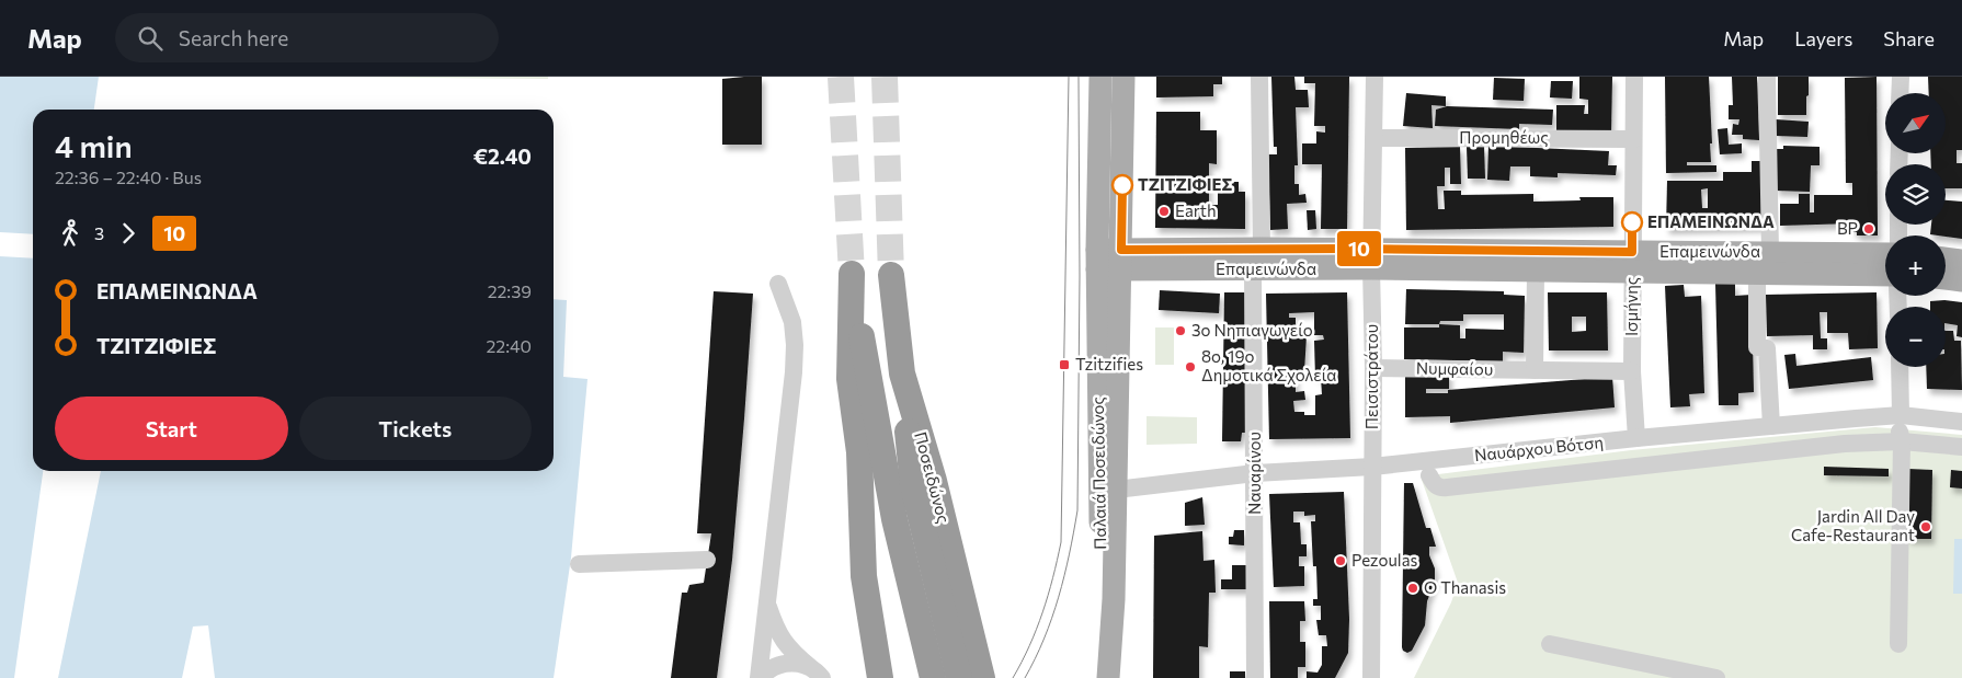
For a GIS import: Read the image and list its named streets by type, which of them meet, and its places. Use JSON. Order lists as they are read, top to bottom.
{
  "streets": {
    "highway": ["Ποσειδώνος"],
    "main road": ["Επαμεινώνδα", "Παλαιά Ποσειδώνος"],
    "street": [
      "Προμηθέως",
      "Ισμήνης",
      "Νυμφαίου",
      "Πεισιστράτου",
      "Ναυάρχου Βότση",
      "Ναυαρίνου"
    ]
  },
  "crossings": [
    ["Προμηθέως", "Ισμήνης"],
    ["Προμηθέως", "Πεισιστράτου"],
    ["Επαμεινώνδα", "Ισμήνης"],
    ["Επαμεινώνδα", "Πεισιστράτου"],
    ["Επαμεινώνδα", "Παλαιά Ποσειδώνος"],
    ["Επαμεινώνδα", "Ναυαρίνου"],
    ["Ισμήνης", "Νυμφαίου"],
    ["Ισμήνης", "Ναυάρχου Βότση"],
    ["Νυμφαίου", "Πεισιστράτου"],
    ["Πεισιστράτου", "Ναυάρχου Βότση"],
    ["Ναυάρχου Βότση", "Παλαιά Ποσειδώνος"],
    ["Ναυάρχου Βότση", "Ναυαρίνου"]
  ],
  "places": {
    "other": [
      "ΤΖΙΤΖΙΦΙΕΣ",
      "Earth",
      "ΕΠΑΜΕΙΝΩΝΔΑ",
      "BP",
      "3ο Νηπιαγωγείο",
      "8ο, 19ο Δημοτικά Σχολεία",
      "Jardin All Day Cafe-Restaurant",
      "Pezoulas",
      "O Thanasis"
    ],
    "transit": ["Tzitzifies"]
  },
  "lines": ["bus line 10"],
  "north": "top right",
  "page": {
    "header": "Map",
    "search": "Search here",
    "nav": ["Map", "Layers", "Share"],
    "on_map": "10",
    "map_buttons": ["+", "−"],
    "heading": ["4 min", "22:36 – 22:40 · Bus", "€2.40"],
    "legs": ["3", "10"],
    "list": [
      {
        "name": "ΕΠΑΜΕΙΝΩΝΔΑ",
        "value": "22:39"
      },
      {
        "name": "ΤΖΙΤΖΙΦΙΕΣ",
        "value": "22:40"
      }
    ],
    "buttons": ["Start", "Tickets"]
  }
}
